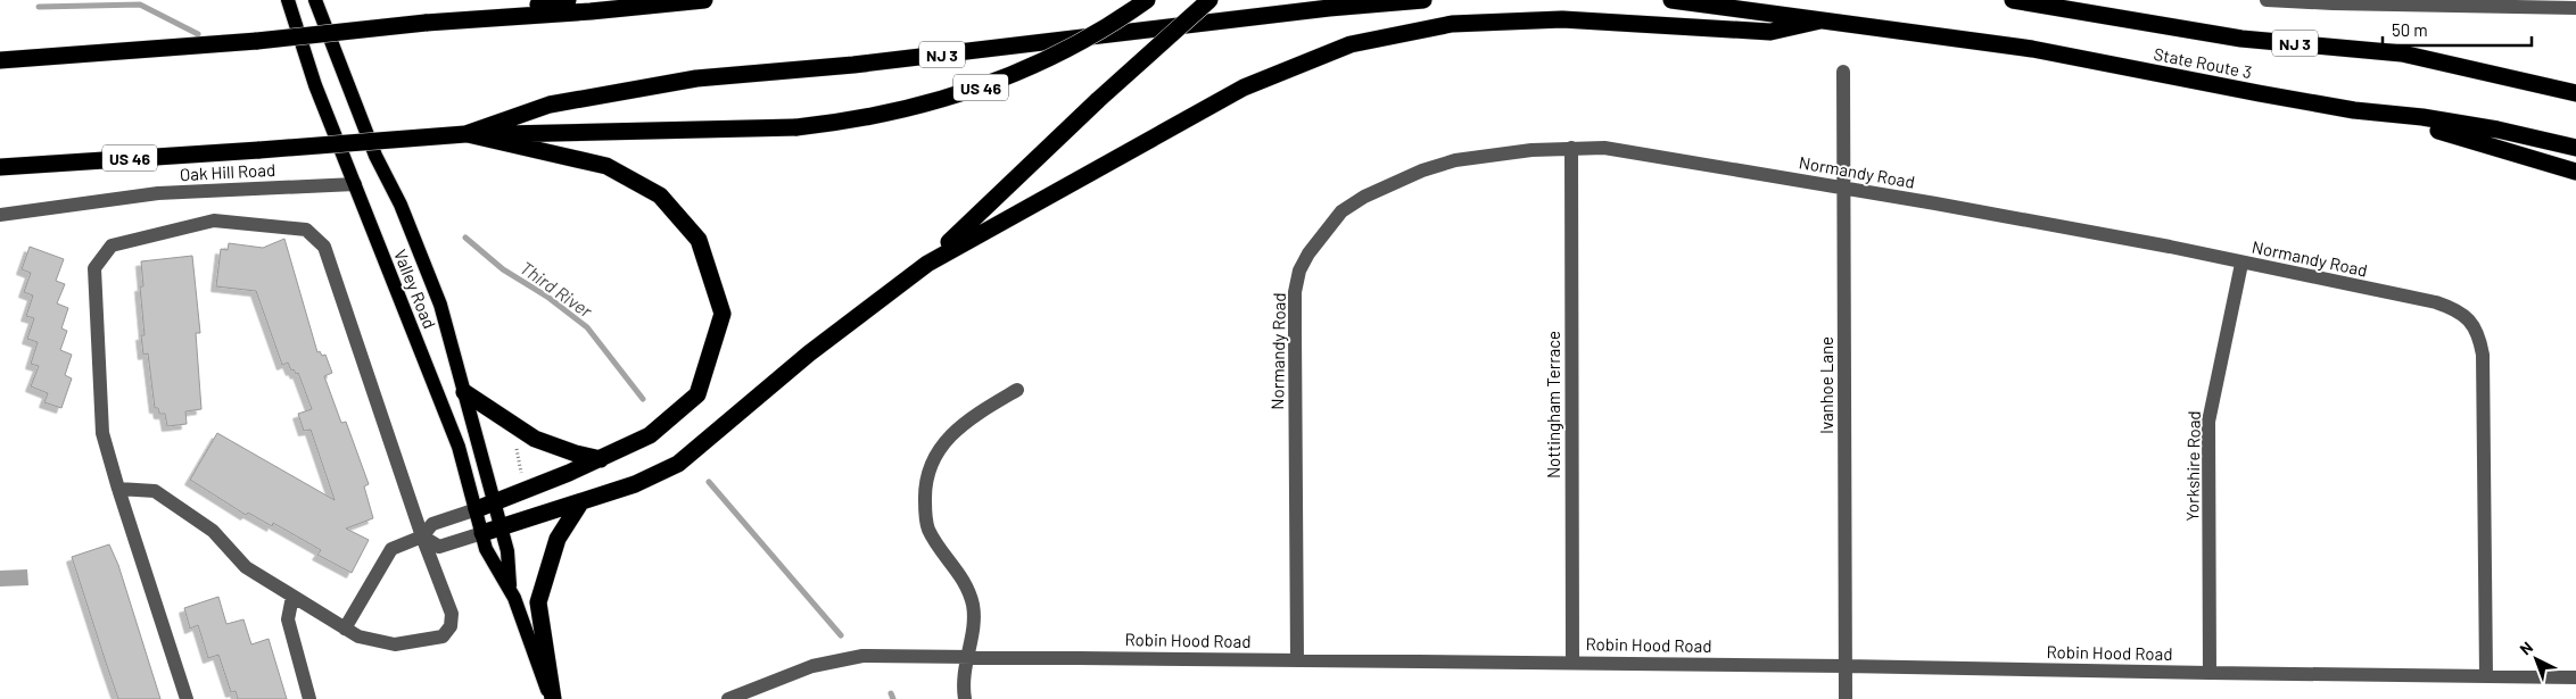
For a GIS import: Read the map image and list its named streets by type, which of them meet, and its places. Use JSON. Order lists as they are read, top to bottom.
{
  "streets": {
    "highway": ["NJ 3", "State Route 3", "US 46"],
    "main road": ["Valley Road"],
    "street": [
      "Oak Hill Road",
      "Normandy Road",
      "Ivanhoe Lane",
      "Nottingham Terrace",
      "Yorkshire Road",
      "Robin Hood Road"
    ]
  },
  "crossings": [
    ["NJ 3", "US 46"],
    ["Oak Hill Road", "Valley Road"],
    ["Normandy Road", "Ivanhoe Lane"],
    ["Normandy Road", "Nottingham Terrace"],
    ["Normandy Road", "Yorkshire Road"],
    ["Normandy Road", "Robin Hood Road"],
    ["Ivanhoe Lane", "Robin Hood Road"],
    ["Nottingham Terrace", "Robin Hood Road"],
    ["Yorkshire Road", "Robin Hood Road"]
  ],
  "water": ["Third River"],
  "scale_bar": "50 m",
  "north": "top left"
}
